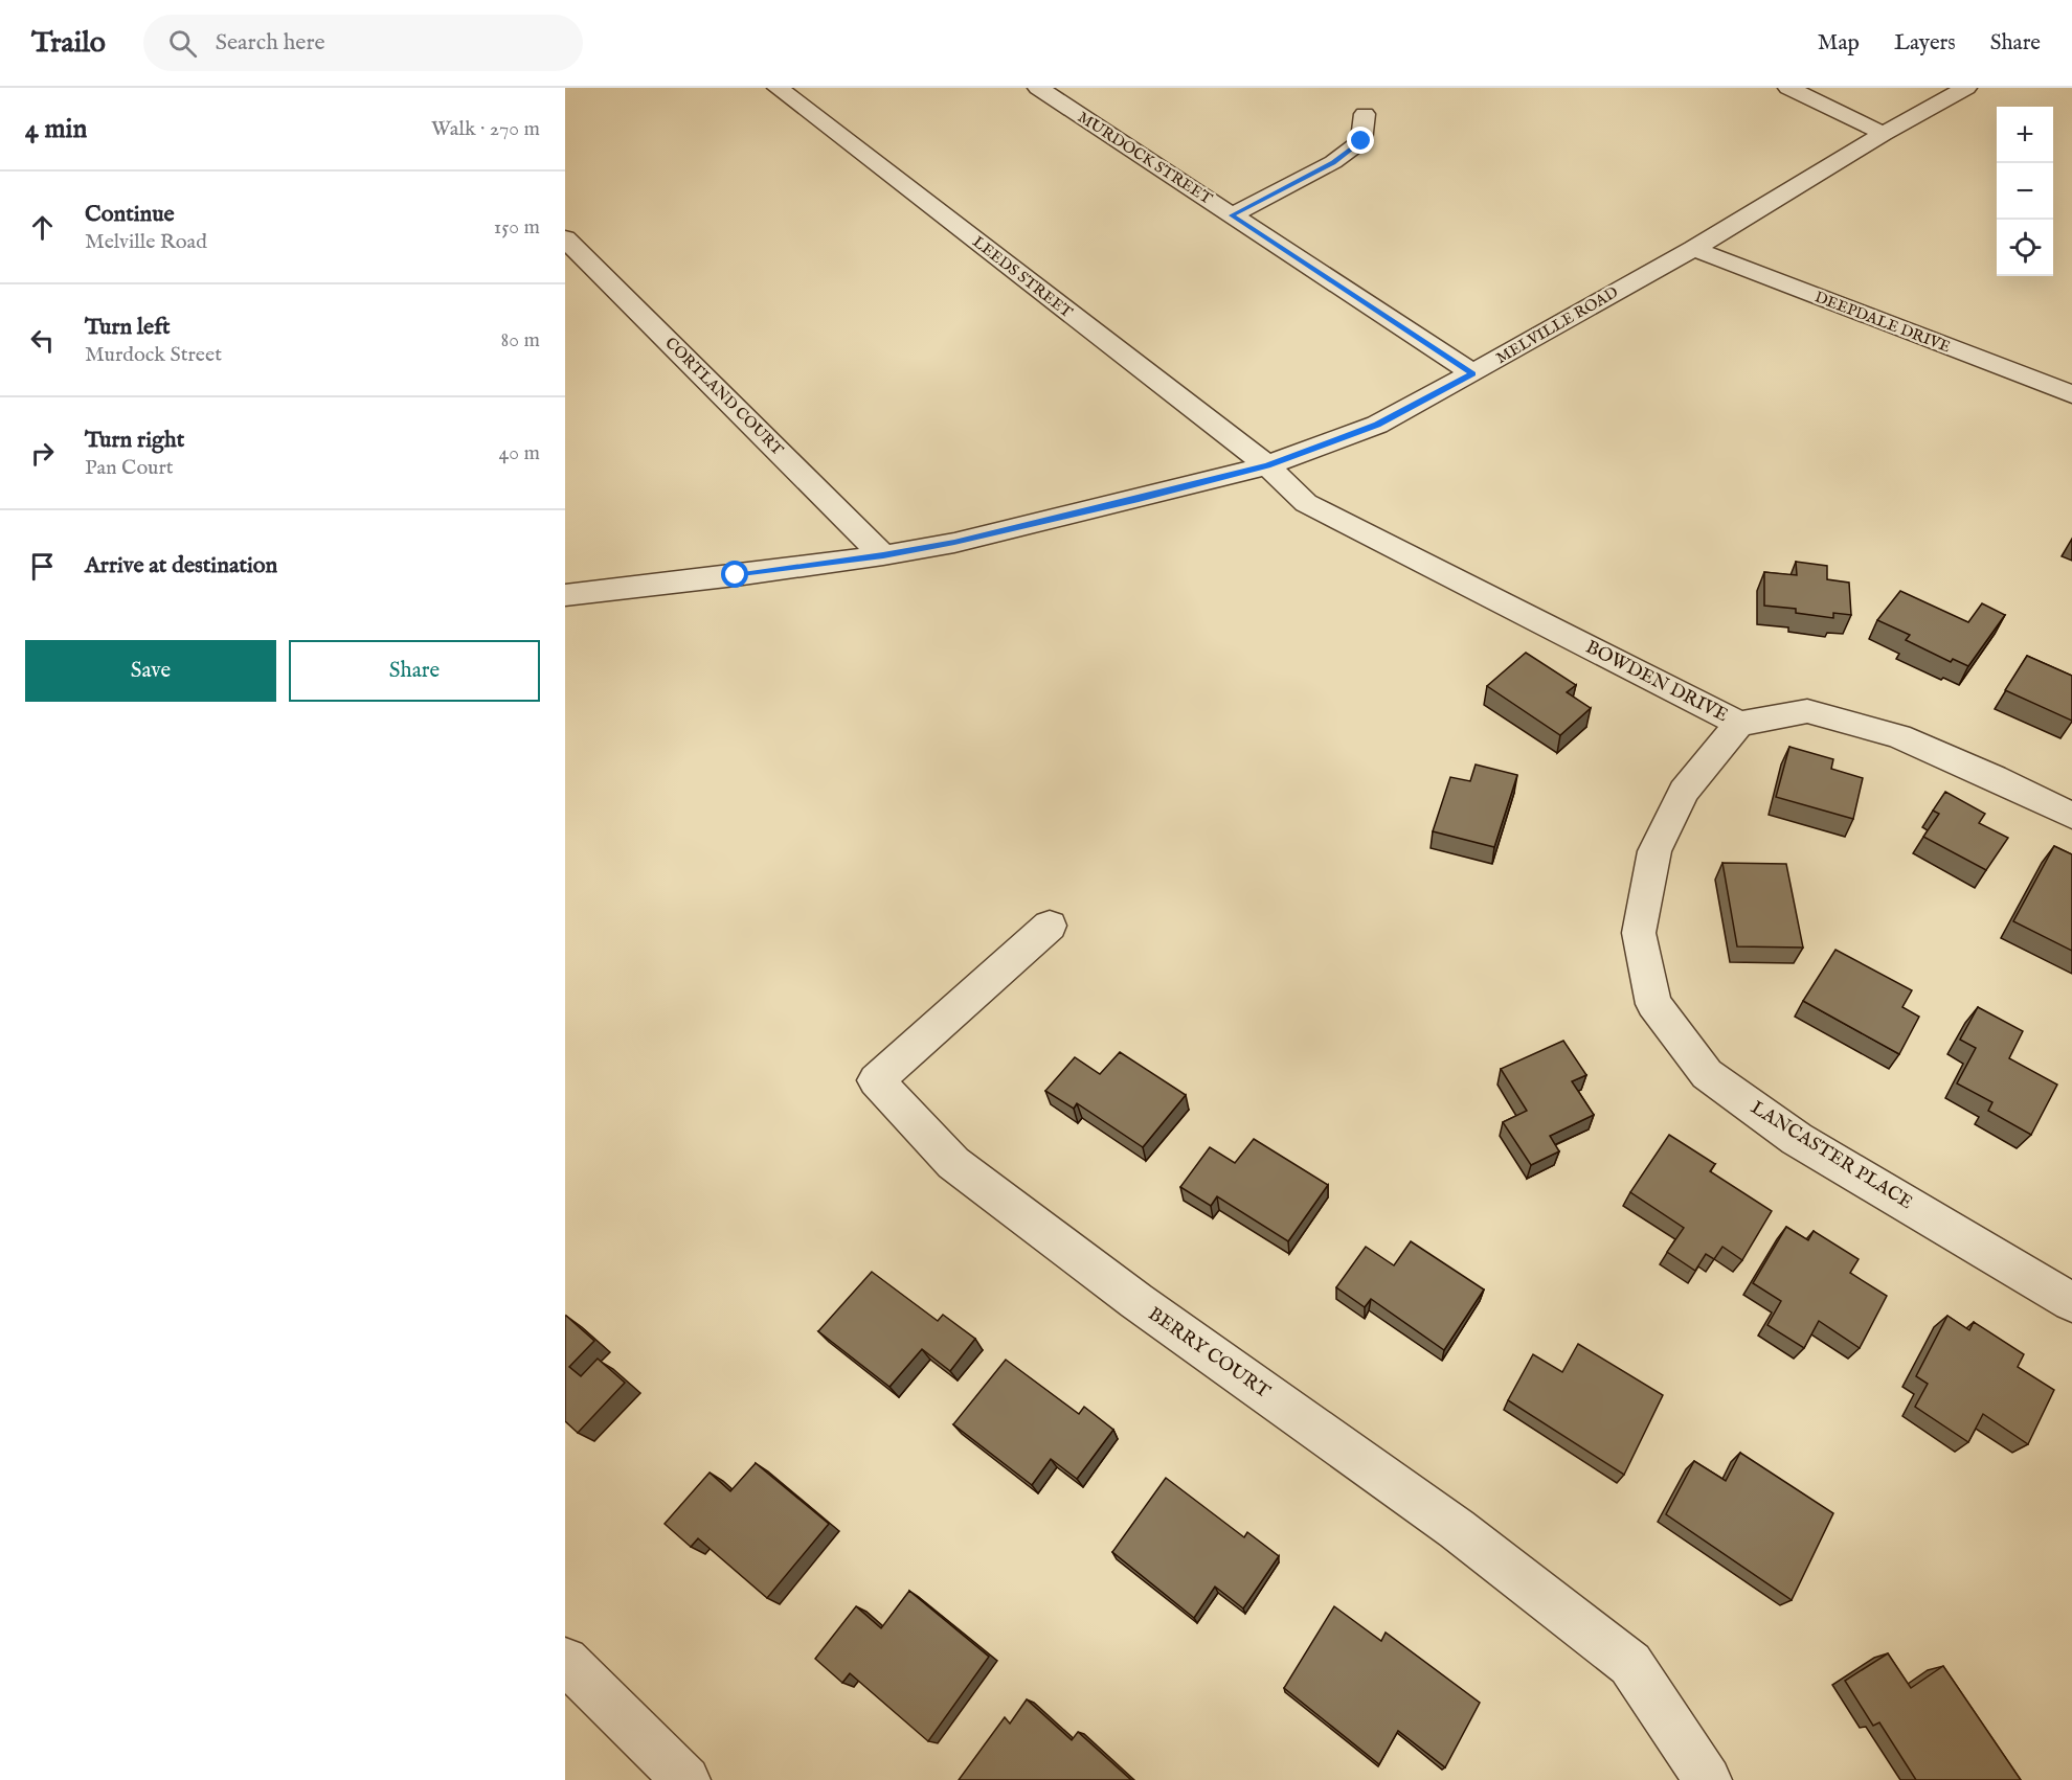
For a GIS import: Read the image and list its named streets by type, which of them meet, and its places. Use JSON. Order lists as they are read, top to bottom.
{
  "streets": {
    "street": [
      "MURDOCK STREET",
      "LEEDS STREET",
      "DEEPDALE DRIVE",
      "MELVILLE ROAD",
      "CORTLAND COURT",
      "BOWDEN DRIVE",
      "LANCASTER PLACE",
      "BERRY COURT"
    ]
  },
  "crossings": [
    ["MURDOCK STREET", "MELVILLE ROAD"],
    ["LEEDS STREET", "MELVILLE ROAD"],
    ["LEEDS STREET", "BOWDEN DRIVE"],
    ["DEEPDALE DRIVE", "MELVILLE ROAD"],
    ["MELVILLE ROAD", "CORTLAND COURT"],
    ["MELVILLE ROAD", "BOWDEN DRIVE"],
    ["BOWDEN DRIVE", "LANCASTER PLACE"]
  ],
  "page": {
    "header": "Trailo",
    "search": "Search here",
    "nav": ["Map", "Layers", "Share"],
    "heading": ["4 min", "Walk · 270 m"],
    "map_buttons": ["+", "−"],
    "list": [
      ["Continue", "Melville Road", "150 m"],
      ["Turn left", "Murdock Street", "80 m"],
      ["Turn right", "Pan Court", "40 m"],
      "Arrive at destination"
    ],
    "buttons": ["Save", "Share"]
  }
}
